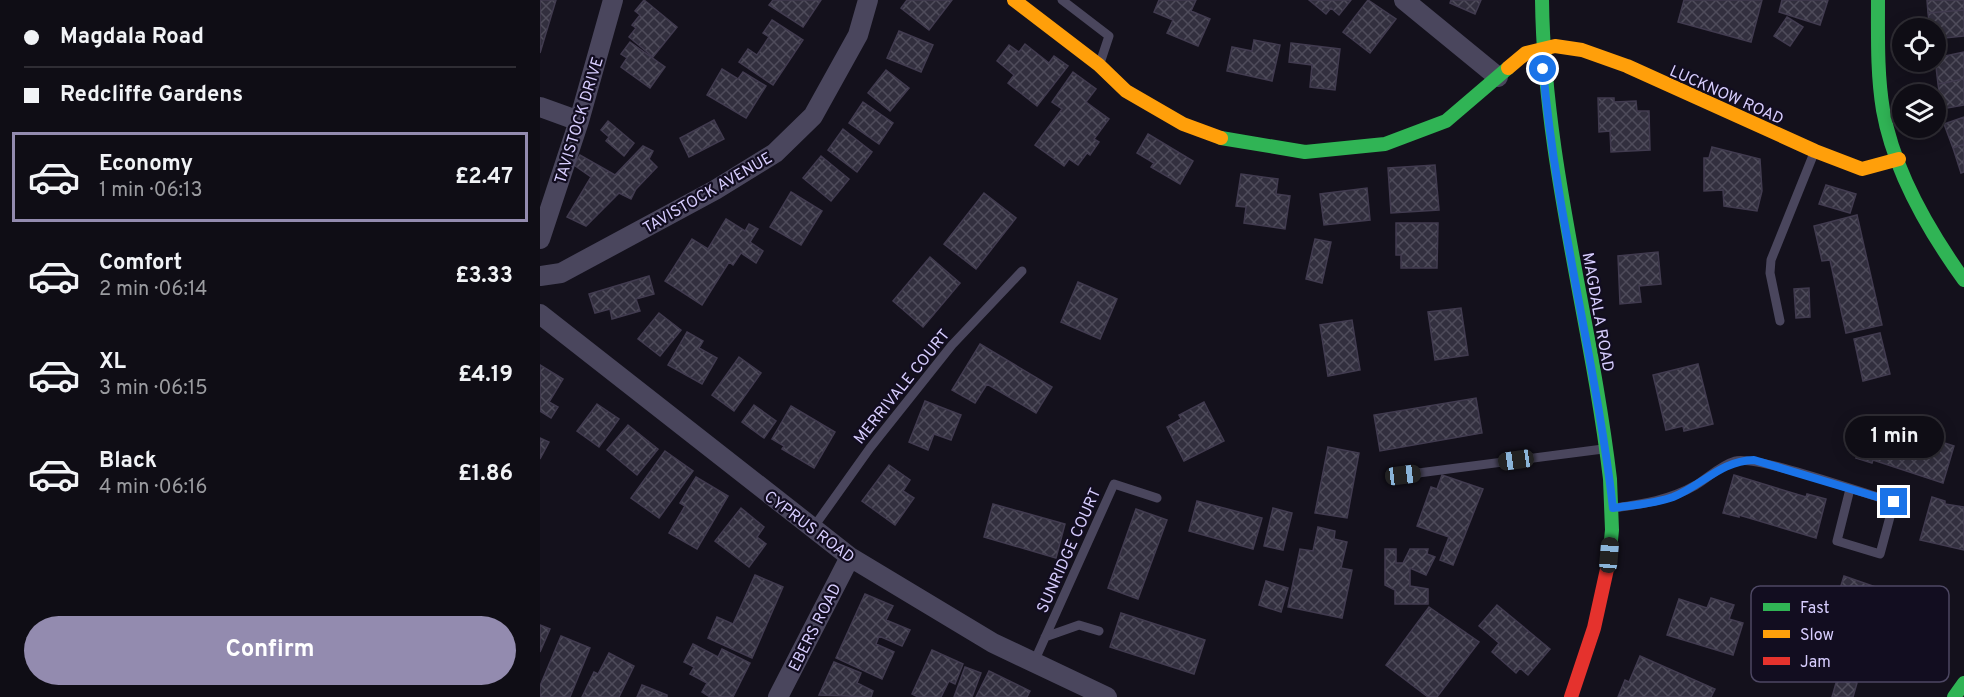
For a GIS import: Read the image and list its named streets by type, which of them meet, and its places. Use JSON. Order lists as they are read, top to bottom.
{
  "streets": {
    "street": [
      "LUCKNOW ROAD",
      "TAVISTOCK DRIVE",
      "TAVISTOCK AVENUE",
      "MAGDALA ROAD",
      "CYPRUS ROAD",
      "EBERS ROAD"
    ],
    "lane": ["MERRIVALE COURT", "SUNRIDGE COURT"]
  },
  "crossings": [
    ["LUCKNOW ROAD", "MAGDALA ROAD"],
    ["MERRIVALE COURT", "CYPRUS ROAD"],
    ["CYPRUS ROAD", "SUNRIDGE COURT"],
    ["CYPRUS ROAD", "EBERS ROAD"]
  ],
  "legend": ["Fast", "Slow", "Jam"],
  "page": {
    "banner": ["Magdala Road", "Redcliffe Gardens"],
    "list": [
      {
        "name": "Economy",
        "note": "1 min · 06:13",
        "value": "£2.47"
      },
      {
        "name": "Comfort",
        "note": "2 min · 06:14",
        "value": "£3.33"
      },
      {
        "name": "XL",
        "note": "3 min · 06:15",
        "value": "£4.19"
      },
      {
        "name": "Black",
        "note": "4 min · 06:16",
        "value": "£1.86"
      }
    ],
    "bubble": "1 min",
    "buttons": "Confirm"
  }
}
